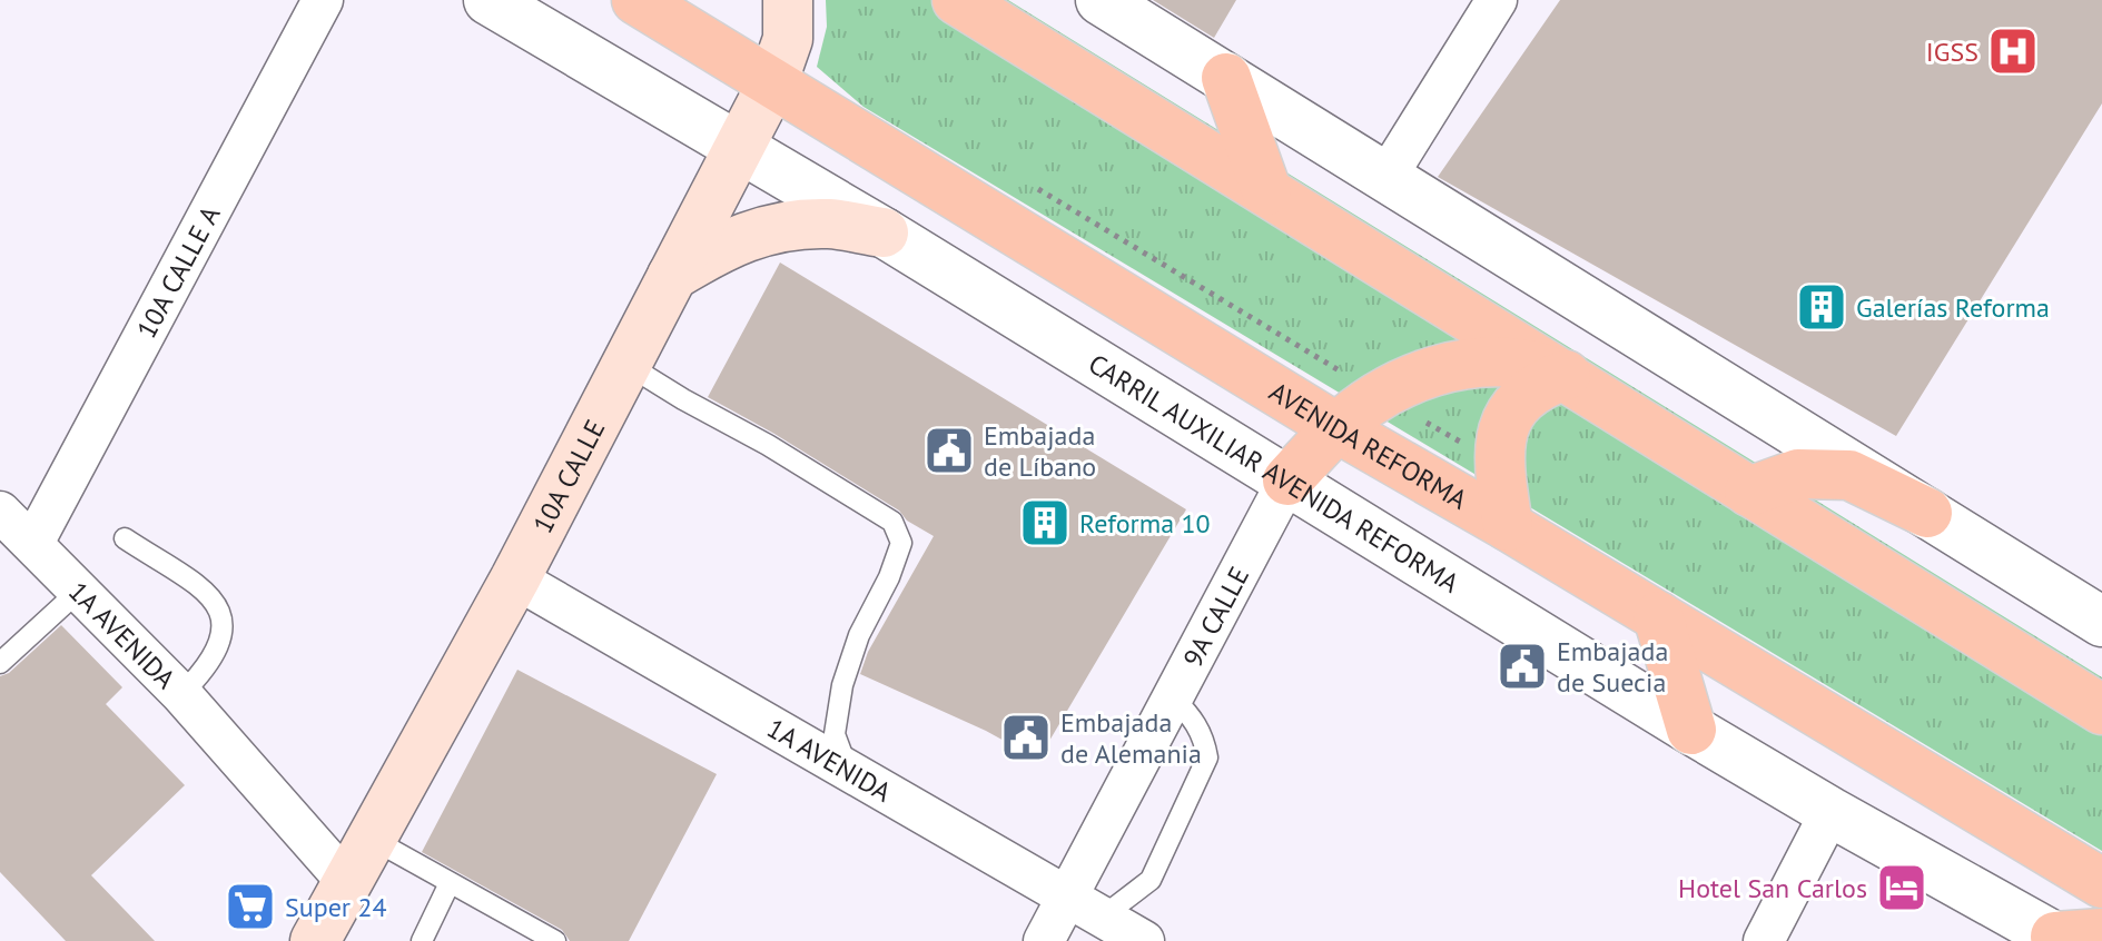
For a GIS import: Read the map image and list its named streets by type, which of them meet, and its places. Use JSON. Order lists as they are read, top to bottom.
{
  "streets": {
    "main road": ["AVENIDA REFORMA", "10A CALLE"],
    "street": [
      "10A CALLE A",
      "CARRIL AUXILIAR AVENIDA REFORMA",
      "9A CALLE",
      "1A AVENIDA"
    ]
  },
  "crossings": [
    ["10A CALLE A", "1A AVENIDA"],
    ["AVENIDA REFORMA", "10A CALLE"],
    ["CARRIL AUXILIAR AVENIDA REFORMA", "10A CALLE"],
    ["CARRIL AUXILIAR AVENIDA REFORMA", "9A CALLE"],
    ["10A CALLE", "1A AVENIDA"],
    ["9A CALLE", "1A AVENIDA"]
  ],
  "places": {
    "hospital": ["IGSS"],
    "building": ["Galerías Reforma", "Reforma 10"],
    "public building": ["Embajada de Líbano", "Embajada de Suecia", "Embajada de Alemania"],
    "hotel": ["Hotel San Carlos"],
    "supermarket": ["Super 24"]
  }
}
